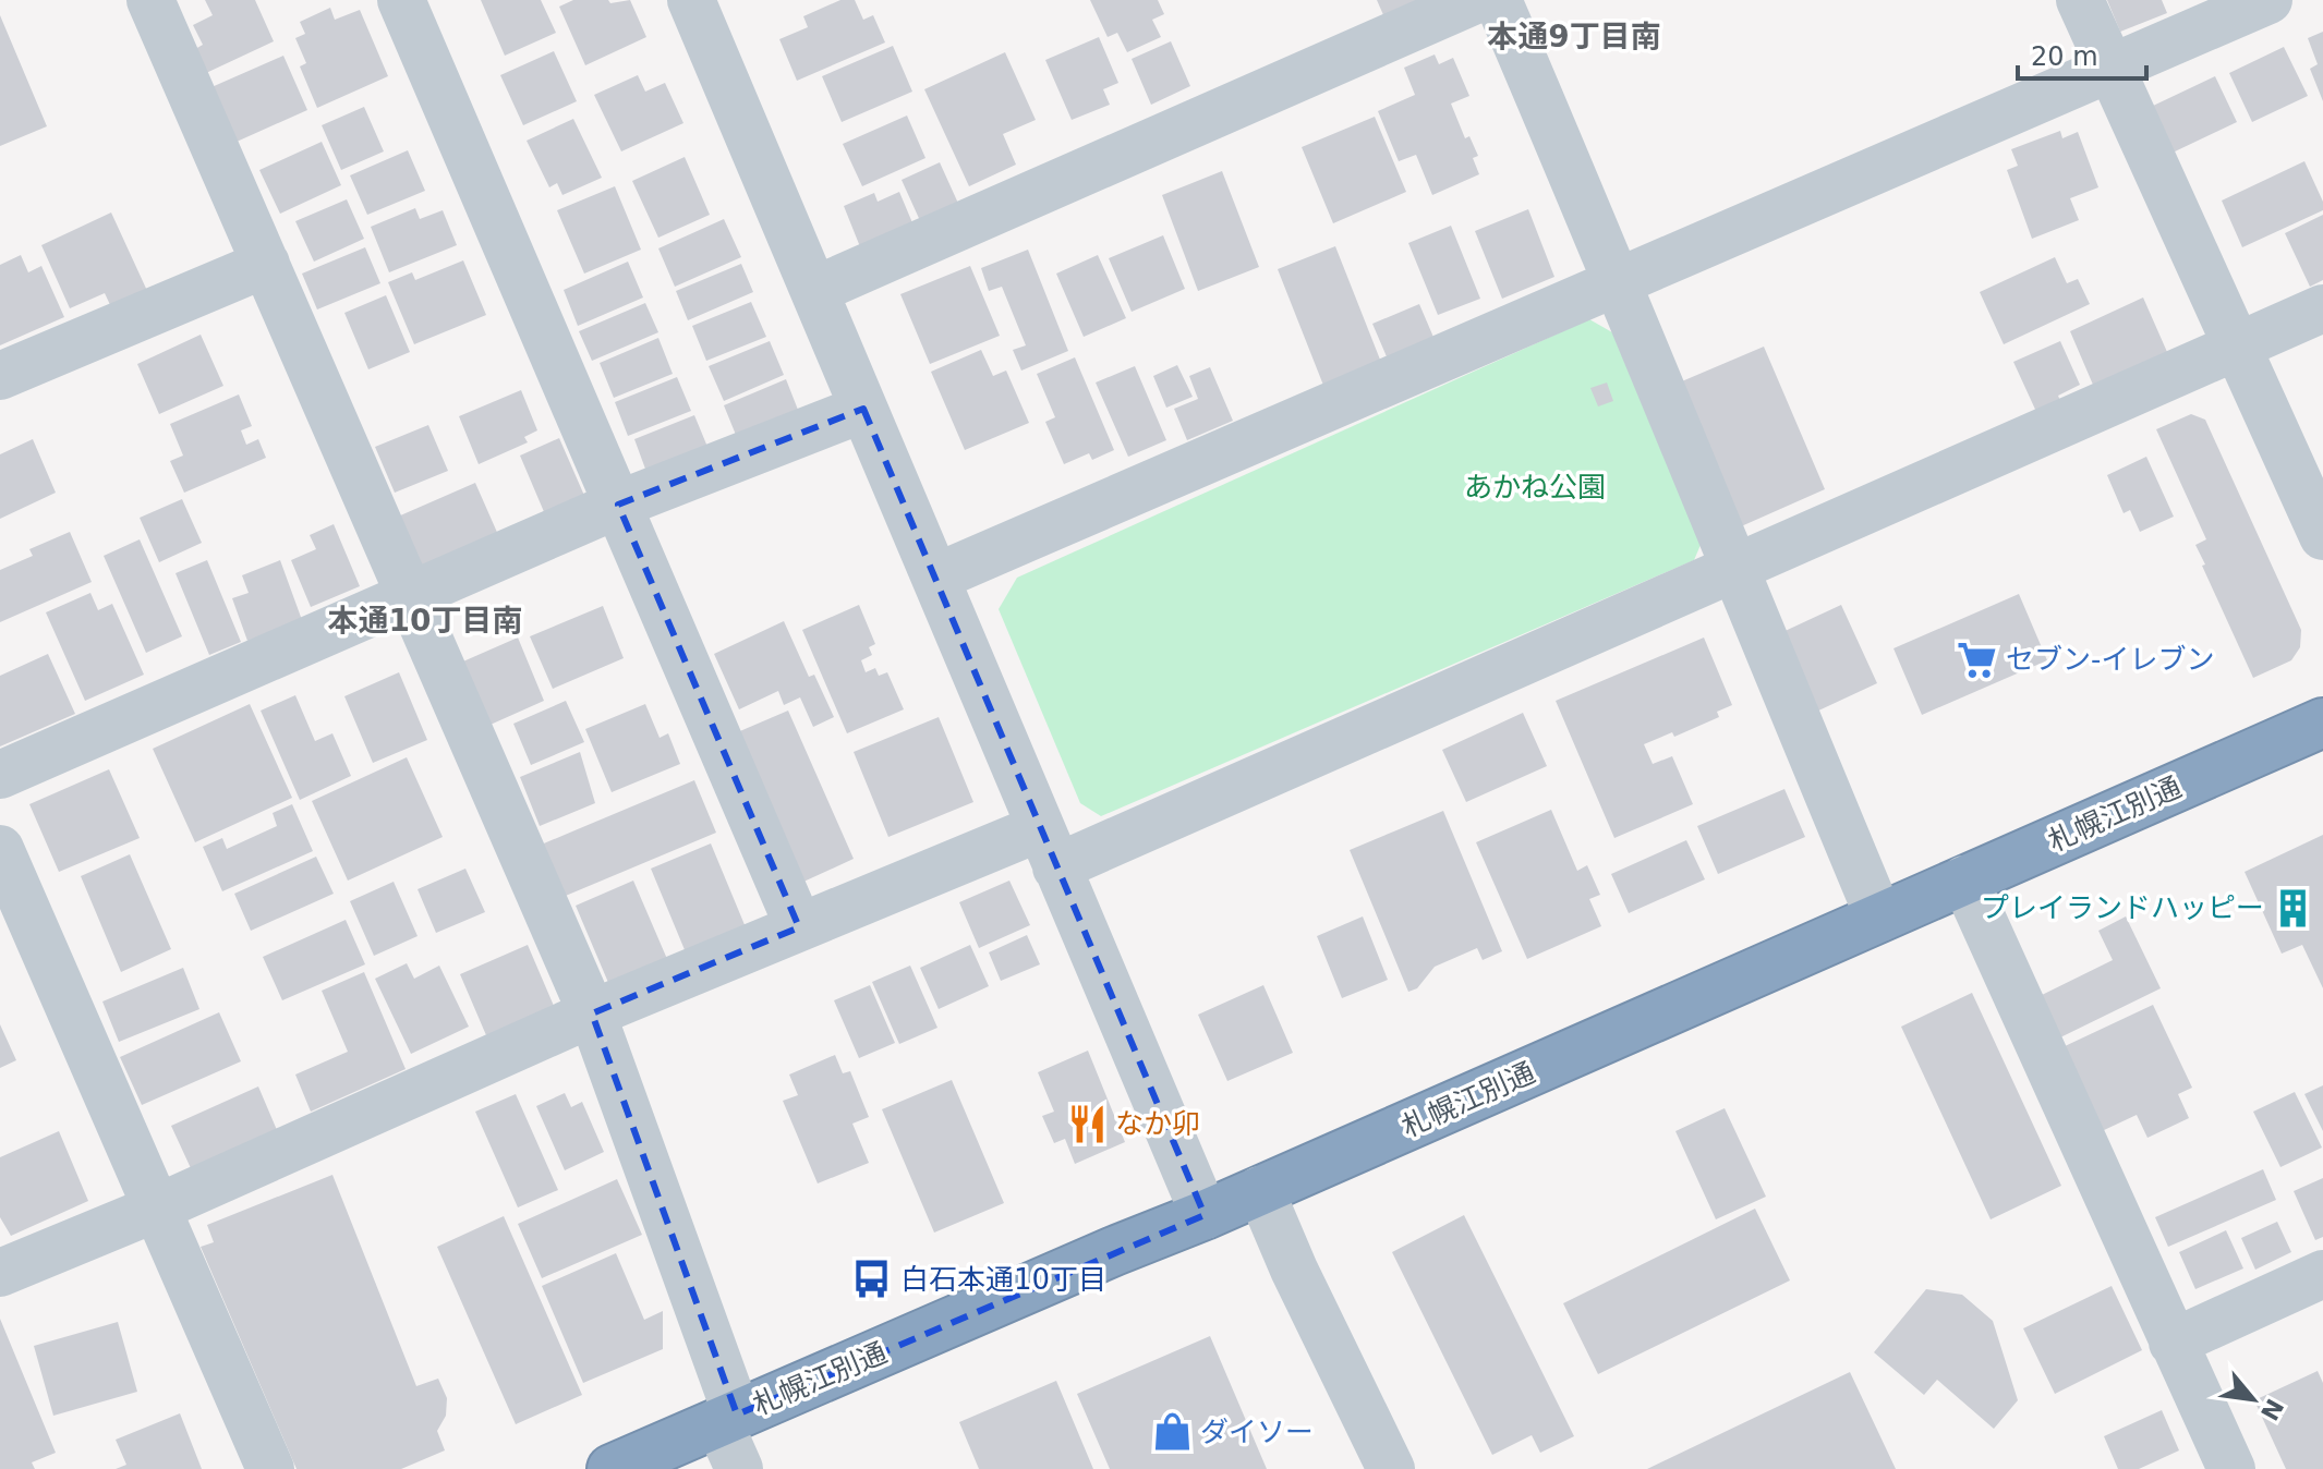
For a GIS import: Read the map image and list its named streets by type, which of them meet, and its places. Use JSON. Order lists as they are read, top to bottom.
{
  "streets": {
    "highway": ["札幌江別通"]
  },
  "districts": ["本通9丁目南", "本通10丁目南"],
  "parks": ["あかね公園"],
  "places": {
    "supermarket": ["セブン-イレブン"],
    "building": ["プレイランドハッピー"],
    "restaurant": ["なか卯"],
    "bus stop": ["白石本通10丁目"],
    "shop": ["ダイソー"]
  },
  "scale_bar": "20 m",
  "north": "bottom right"
}
